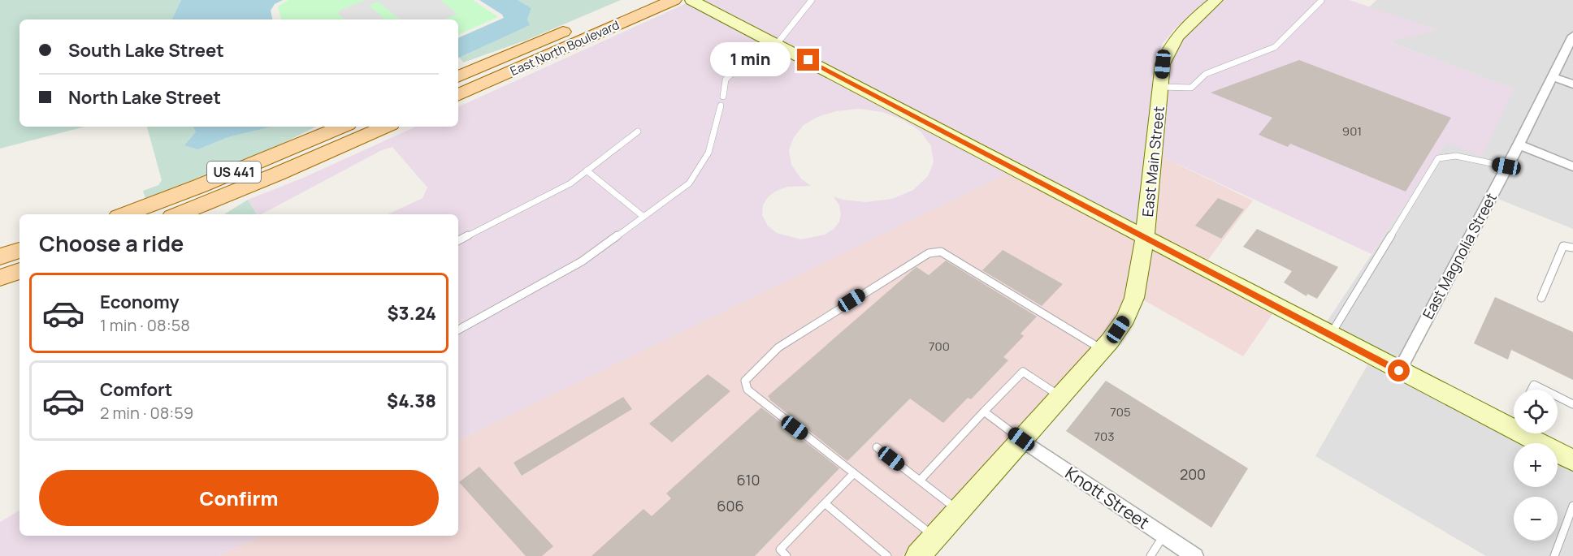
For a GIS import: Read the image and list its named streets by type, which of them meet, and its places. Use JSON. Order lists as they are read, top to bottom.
{
  "streets": {
    "main road": ["East North Boulevard", "US 441"],
    "street": ["East Main Street", "East Magnolia Street", "Knott Street"]
  },
  "crossings": [
    ["East Main Street", "Knott Street"]
  ],
  "house_numbers": [
    "901",
    "700",
    "705",
    "703",
    "200",
    "610",
    "606"
  ],
  "page": {
    "banner": ["South Lake Street", "North Lake Street"],
    "bubble": "1 min",
    "heading": "Choose a ride",
    "list": [
      {
        "name": "Economy",
        "note": "1 min · 08:58",
        "value": "$3.24"
      },
      {
        "name": "Comfort",
        "note": "2 min · 08:59",
        "value": "$4.38"
      }
    ],
    "map_buttons": ["+", "−"],
    "buttons": "Confirm"
  }
}
